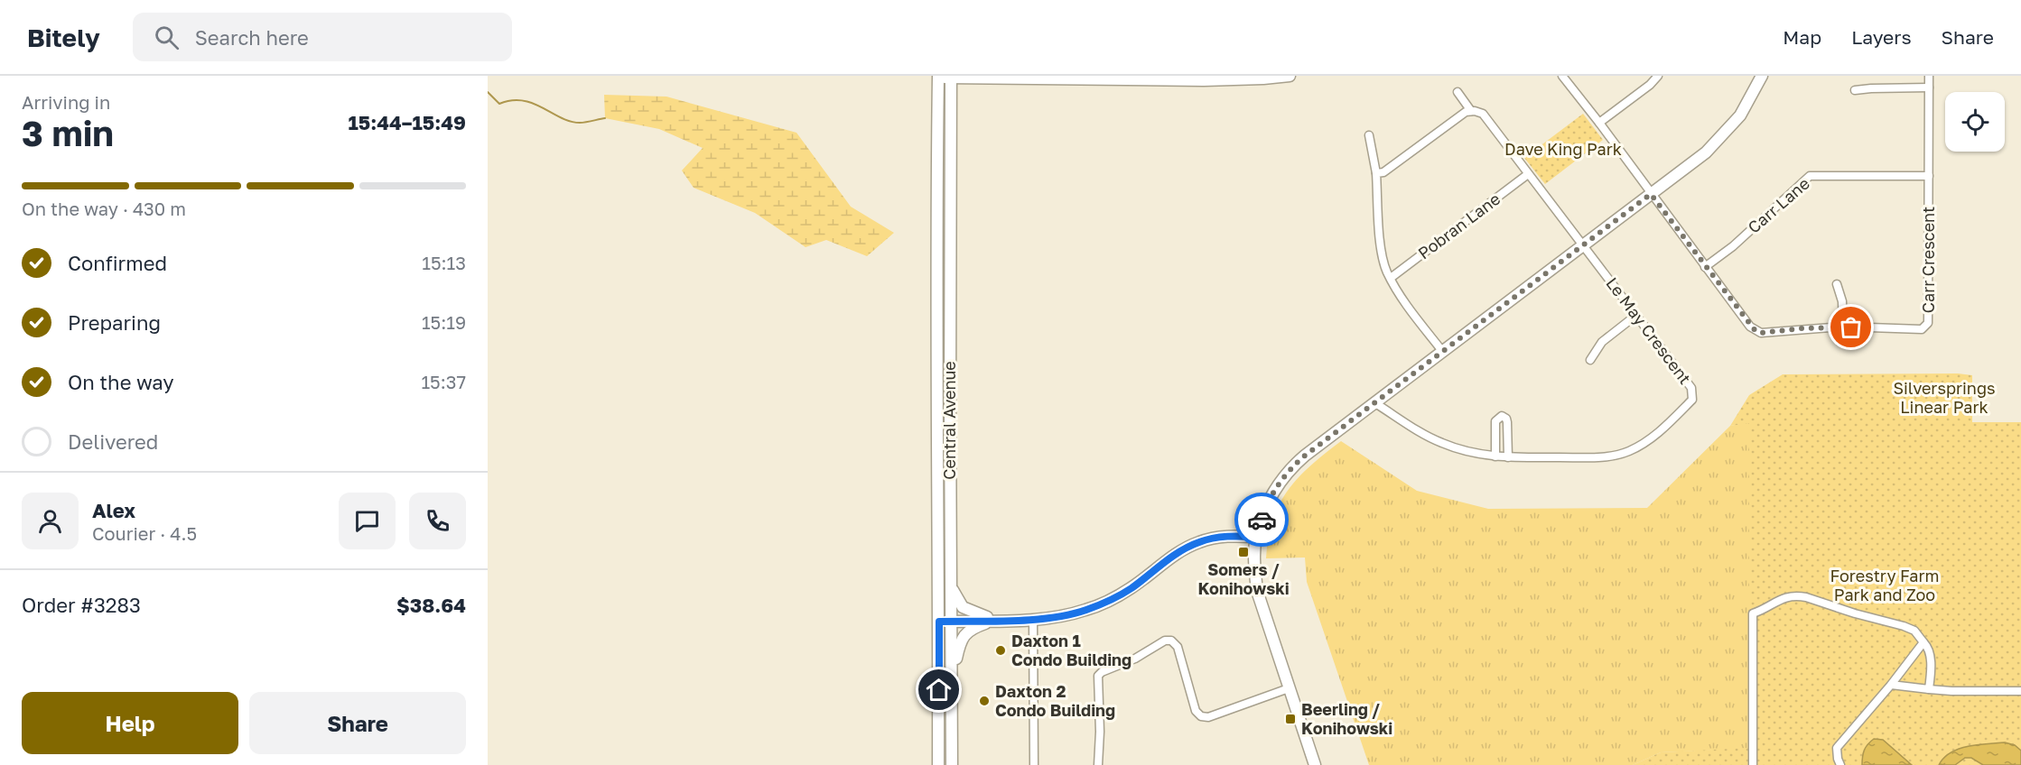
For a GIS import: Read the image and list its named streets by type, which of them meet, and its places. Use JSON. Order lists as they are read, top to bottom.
{
  "streets": {
    "main road": ["Central Avenue"],
    "street": [
      "Carr Lane",
      "Pobran Lane",
      "Carr Crescent",
      "Le May Crescent"
    ]
  },
  "crossings": [
    ["Carr Lane", "Carr Crescent"],
    ["Pobran Lane", "Le May Crescent"]
  ],
  "parks": ["Dave King Park", "Silversprings Linear Park", "Forestry Farm Park and Zoo"],
  "places": {
    "transit": ["Somers / Konihowski", "Beerling / Konihowski"],
    "other": ["Daxton 1 Condo Building", "Daxton 2 Condo Building"]
  },
  "page": {
    "header": "Bitely",
    "search": "Search here",
    "nav": ["Map", "Layers", "Share"],
    "heading": ["3 min", "Arriving in", "15:44–15:49"],
    "panel": [
      "Alex",
      "Courier · 4.5",
      "Order #3283",
      "$38.64"
    ],
    "bar": "On the way · 430 m",
    "list": [
      ["Confirmed", "15:13"],
      ["Preparing", "15:19"],
      ["On the way", "15:37"],
      "Delivered"
    ],
    "buttons": ["Help", "Share"]
  }
}
